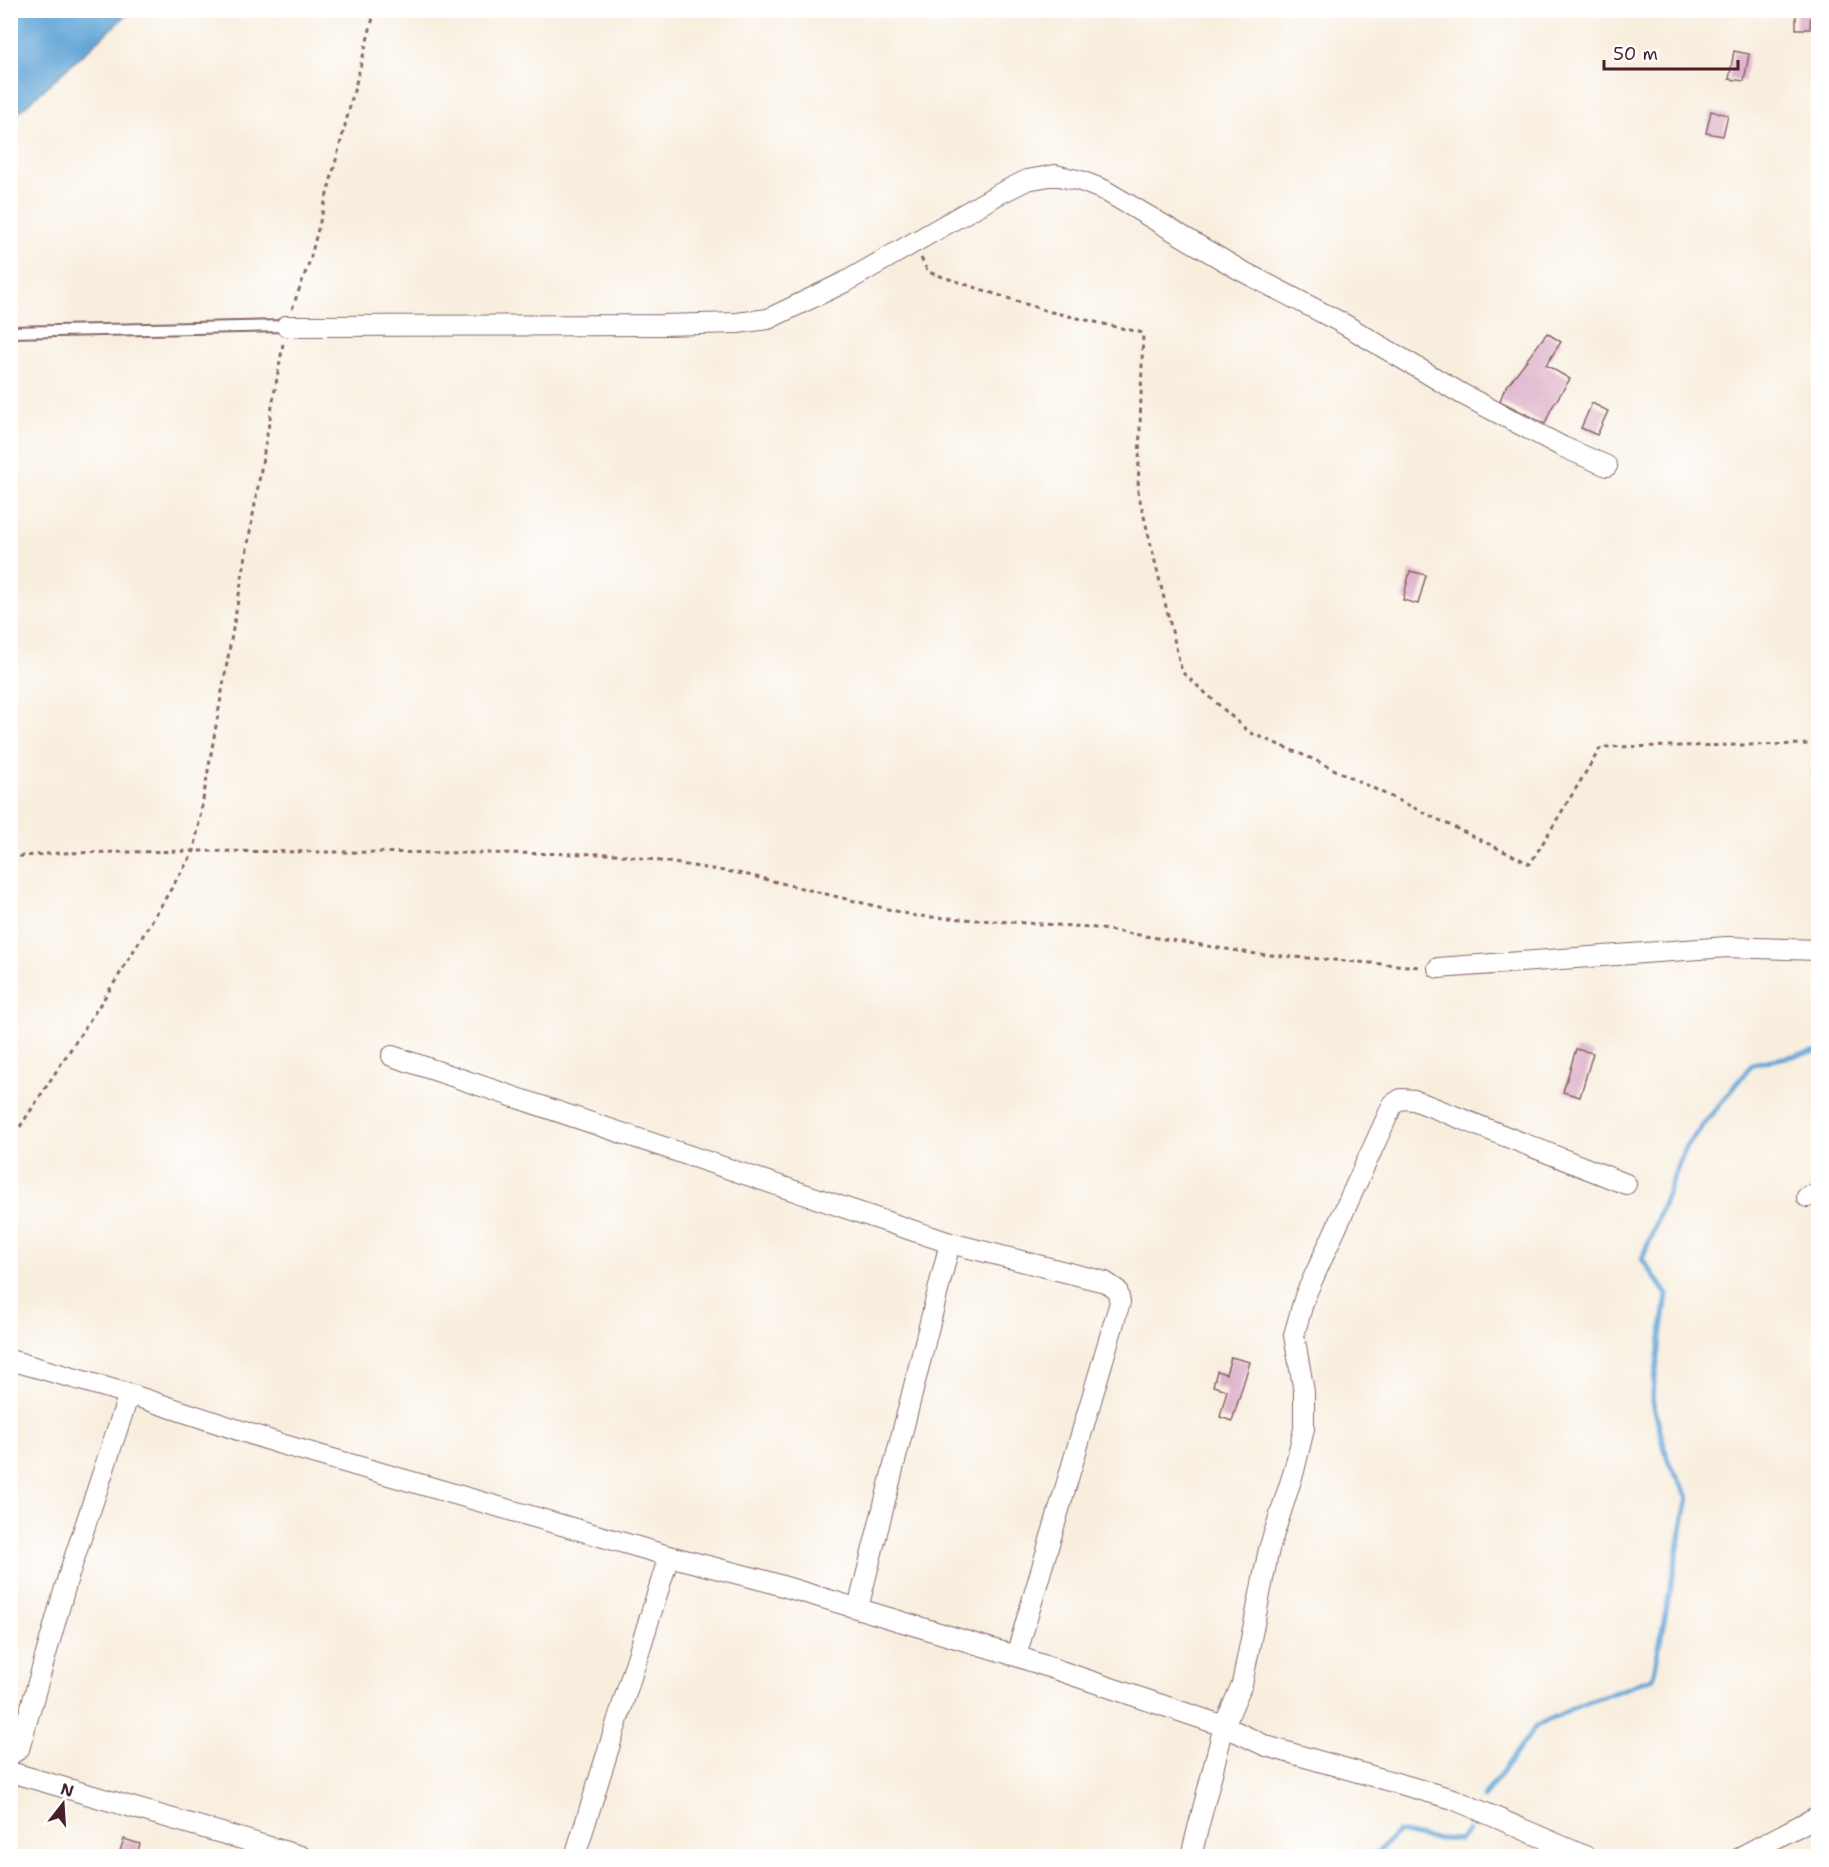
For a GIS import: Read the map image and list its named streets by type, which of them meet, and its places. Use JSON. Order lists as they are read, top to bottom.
{
  "scale_bar": "50 m",
  "north": "top"
}
